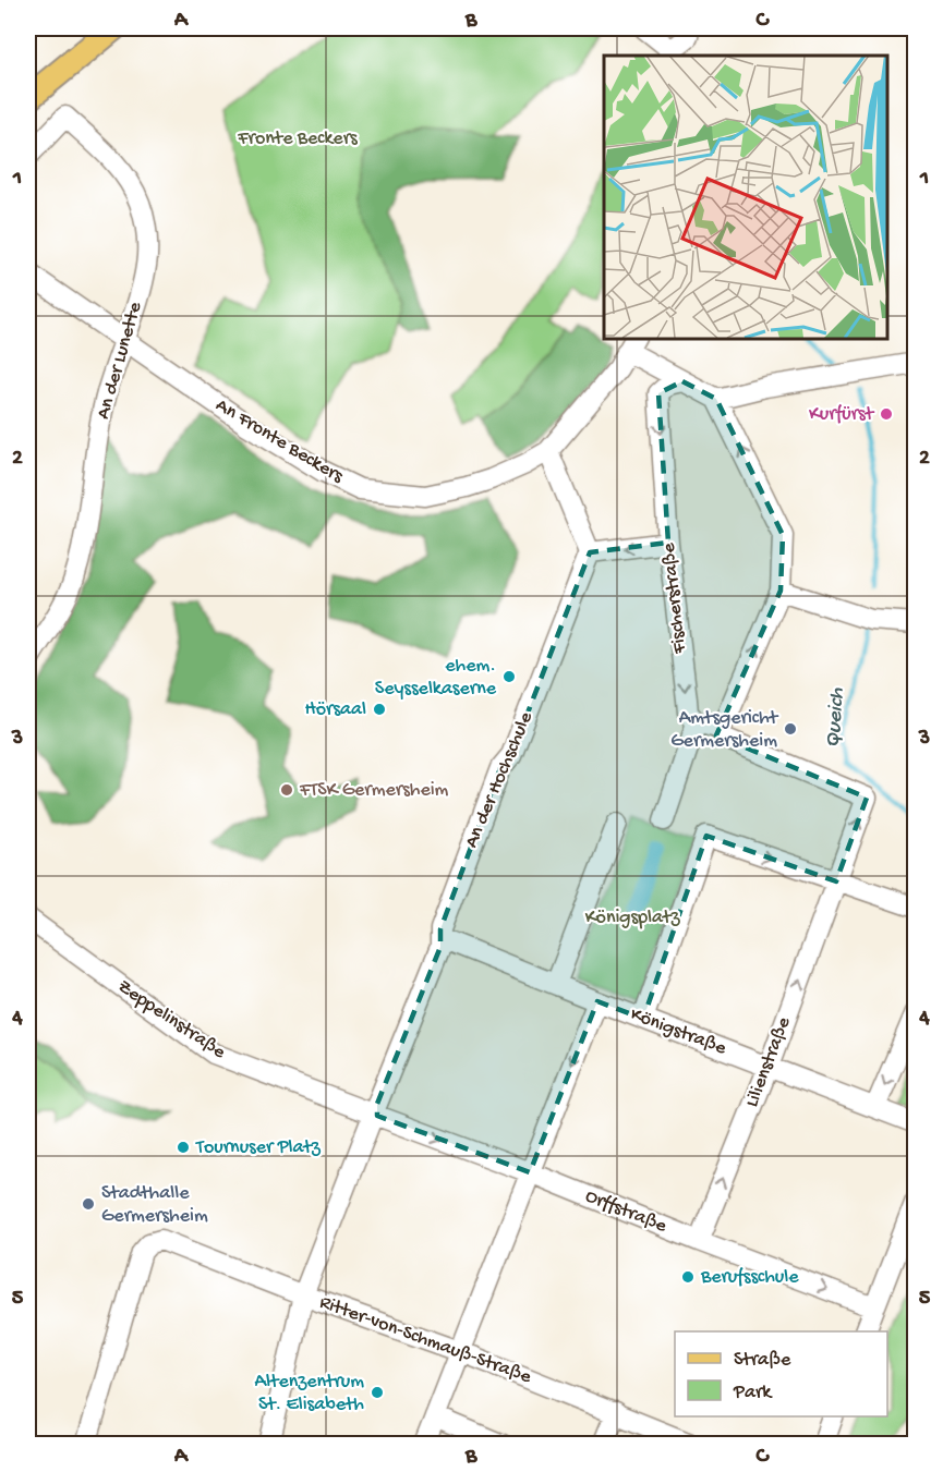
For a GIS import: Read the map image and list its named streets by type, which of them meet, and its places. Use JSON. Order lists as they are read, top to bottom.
{
  "streets": {
    "street": [
      "An der Lunette",
      "An Fronte Beckers",
      "Fischerstraße",
      "An der Hochschule",
      "Zeppelinstraße",
      "Königstraße",
      "Lilienstraße",
      "Orffstraße",
      "Ritter-von-Schmauß-Straße"
    ]
  },
  "crossings": [
    ["An der Lunette", "An Fronte Beckers"],
    ["An der Hochschule", "Zeppelinstraße"],
    ["An der Hochschule", "Königstraße"],
    ["An der Hochschule", "Orffstraße"],
    ["An der Hochschule", "Ritter-von-Schmauß-Straße"],
    ["Zeppelinstraße", "Orffstraße"],
    ["Königstraße", "Lilienstraße"],
    ["Lilienstraße", "Orffstraße"]
  ],
  "one_way": ["Orffstraße"],
  "water": ["Queich"],
  "parks": ["Fronte Beckers", "Königsplatz"],
  "places": [
    "Kurfürst",
    "ehem. Seysselkaserne",
    "Hörsaal",
    "Amtsgericht Germersheim",
    "FTSK Germersheim",
    "Tournuser Platz",
    "Stadthalle Germersheim",
    "Berufsschule",
    "Altenzentrum St. Elisabeth"
  ],
  "legend": ["Straße", "Park"],
  "grid": {
    "columns": ["A", "B", "C"],
    "rows": [
      "1",
      "2",
      "3",
      "4",
      "5"
    ]
  }
}
